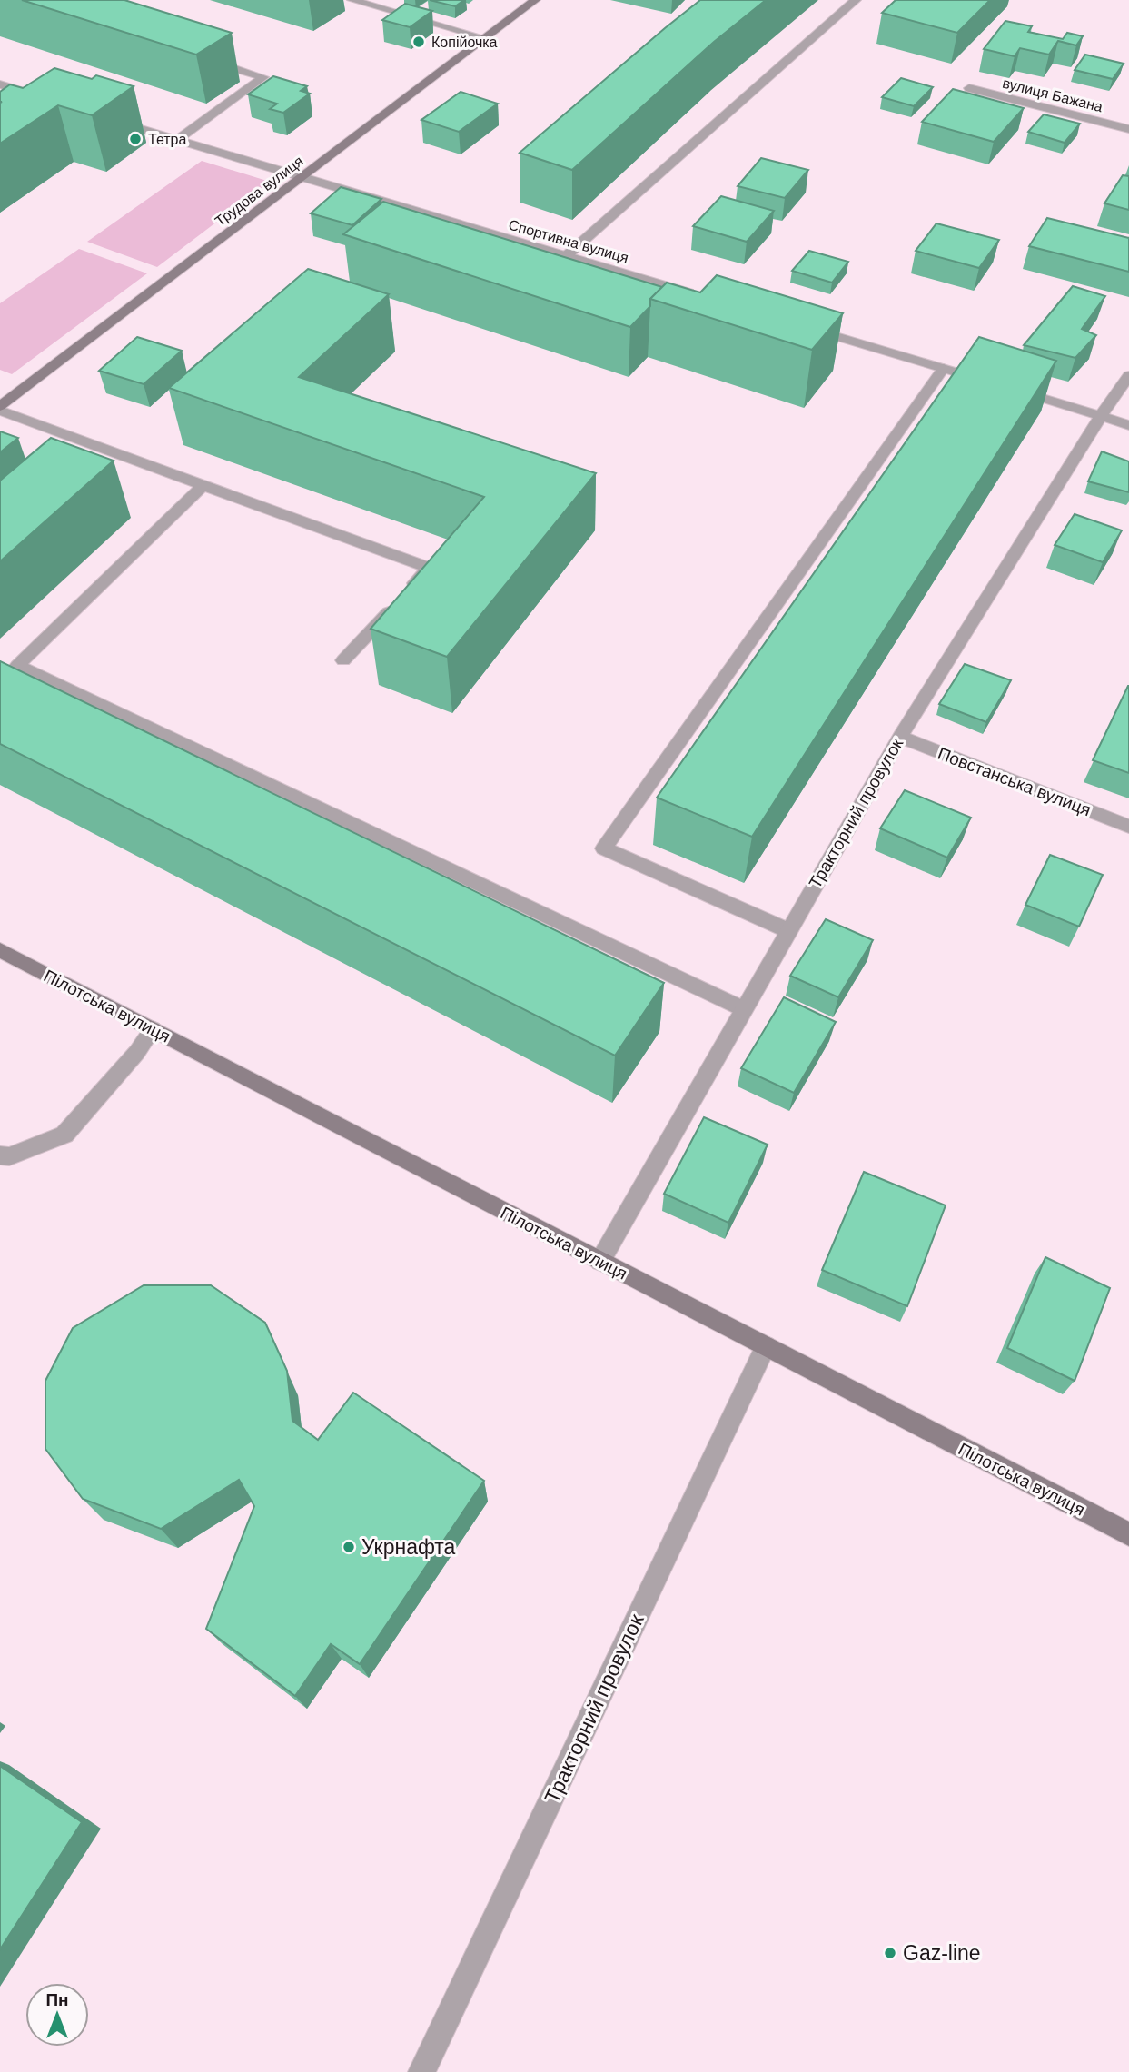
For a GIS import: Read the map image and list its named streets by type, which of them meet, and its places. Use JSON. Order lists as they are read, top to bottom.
{
  "streets": {
    "main road": ["Трудова вулиця", "Пілотська вулиця"],
    "street": [
      "вулиця Бажана",
      "Спортивна вулиця",
      "Повстанська вулиця",
      "Тракторний провулок"
    ]
  },
  "crossings": [
    ["Трудова вулиця", "Спортивна вулиця"],
    ["Повстанська вулиця", "Тракторний провулок"],
    ["Тракторний провулок", "Пілотська вулиця"]
  ],
  "places": [
    "Копійочка",
    "Тетра",
    "Укрнафта",
    "Gaz-line"
  ],
  "north": "top"
}
